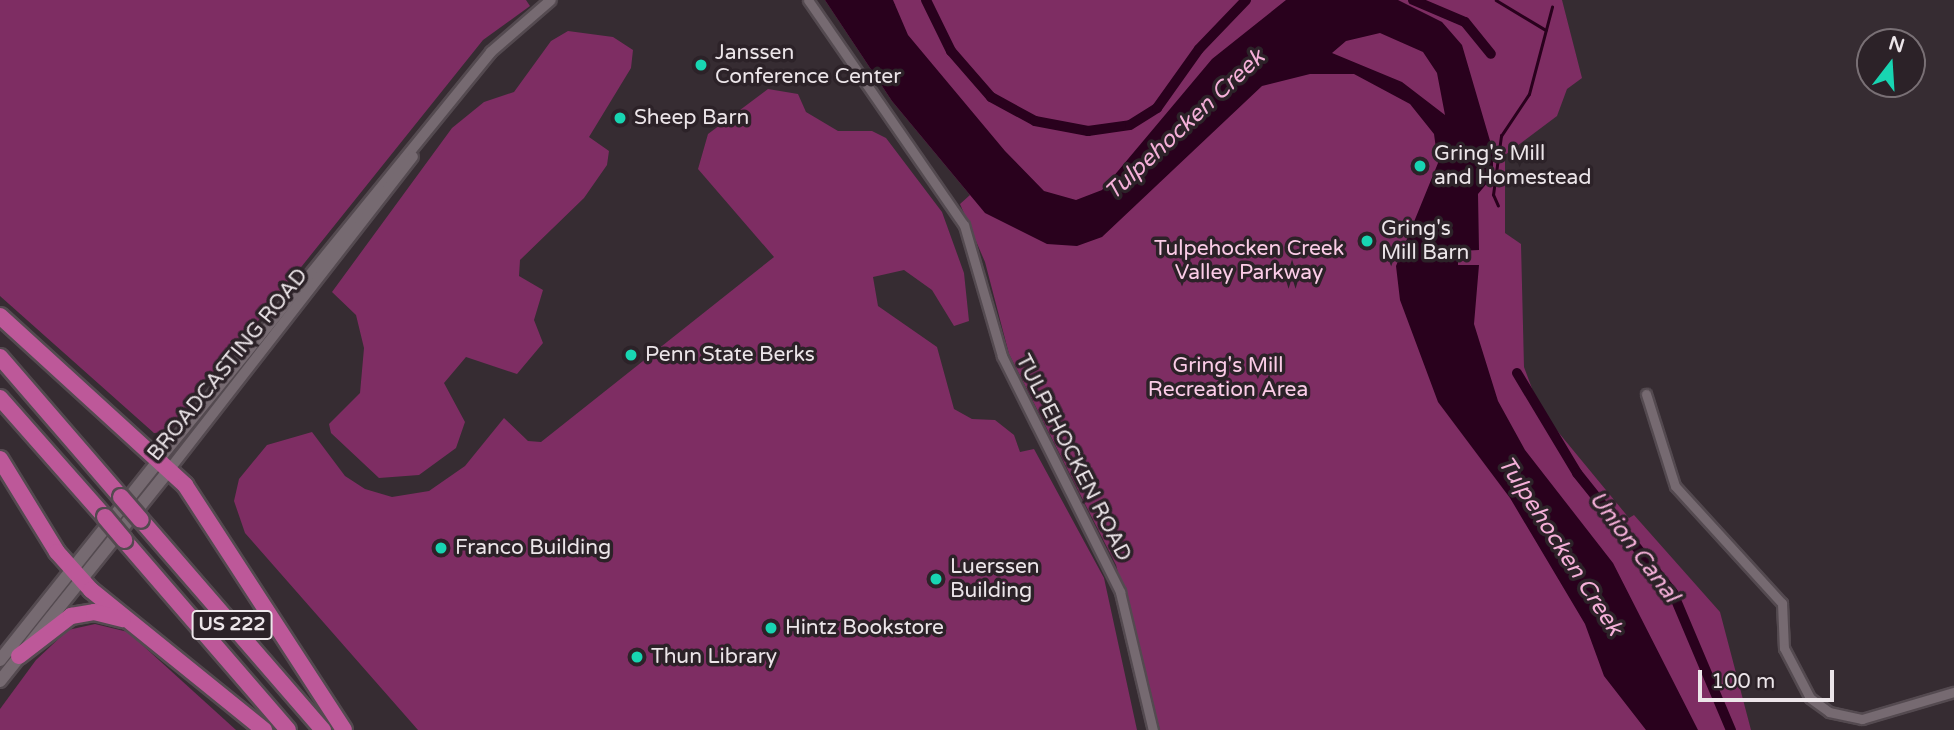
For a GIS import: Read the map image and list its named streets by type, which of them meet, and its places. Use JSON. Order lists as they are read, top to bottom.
{
  "streets": {
    "highway": ["US 222"],
    "main road": ["BROADCASTING ROAD"],
    "street": ["TULPEHOCKEN ROAD"]
  },
  "water": ["Tulpehocken Creek", "Union Canal"],
  "parks": ["Tulpehocken Creek Valley Parkway", "Gring's Mill Recreation Area"],
  "places": [
    "Janssen Conference Center",
    "Sheep Barn",
    "Gring's Mill and Homestead",
    "Gring's Mill Barn",
    "Penn State Berks",
    "Franco Building",
    "Luerssen Building",
    "Hintz Bookstore",
    "Thun Library"
  ],
  "scale_bar": "100 m",
  "north": "top"
}
